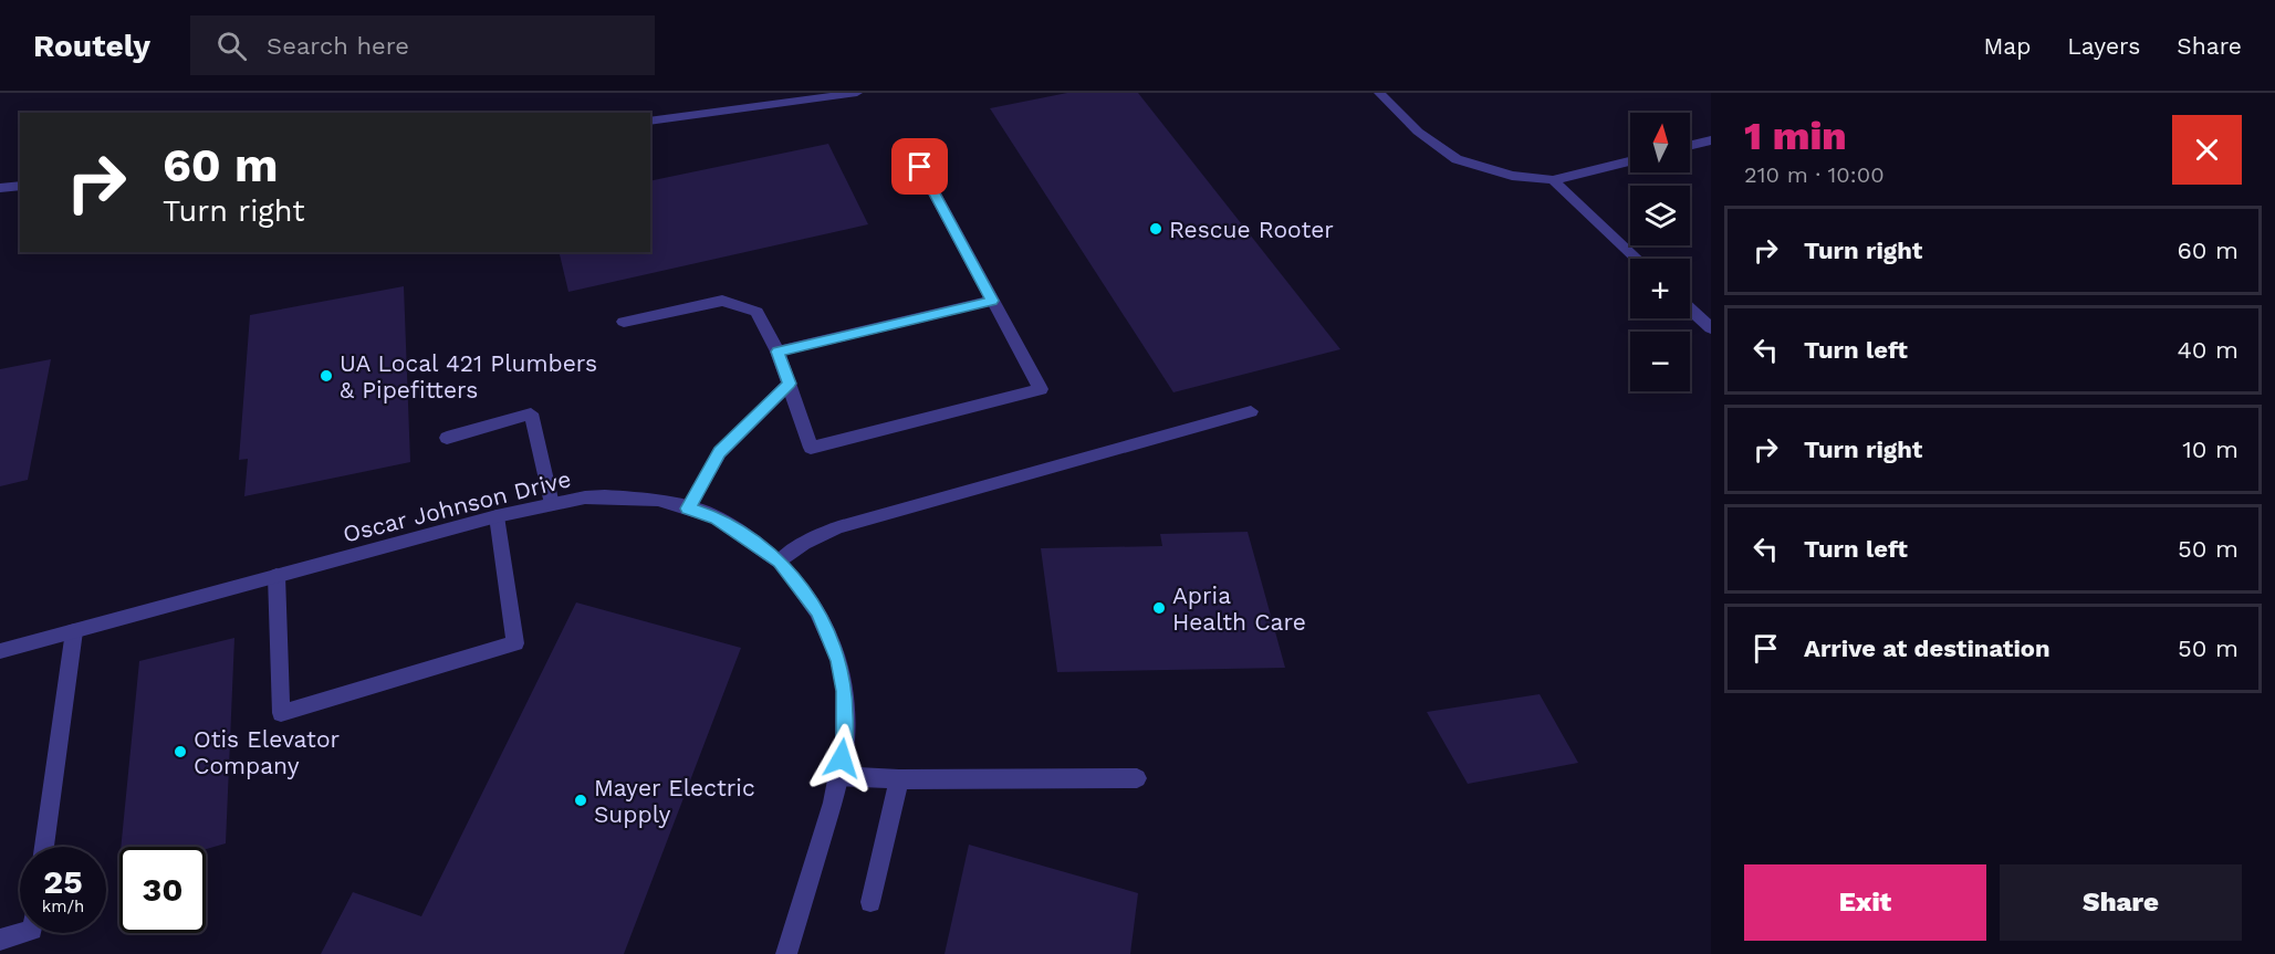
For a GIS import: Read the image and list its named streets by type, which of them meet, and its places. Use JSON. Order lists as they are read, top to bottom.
{
  "streets": {
    "street": ["Oscar Johnson Drive"]
  },
  "places": [
    "Rescue Rooter",
    "UA Local 421 Plumbers & Pipefitters",
    "Apria Health Care",
    "Otis Elevator Company",
    "Mayer Electric Supply"
  ],
  "north": "top",
  "page": {
    "header": "Routely",
    "search": "Search here",
    "nav": ["Map", "Layers", "Share"],
    "heading": ["1 min", "210 m · 10:00"],
    "map_buttons": ["+", "−"],
    "turn": ["60 m", "Turn right"],
    "list": [
      {
        "name": "Turn right",
        "value": "60 m"
      },
      {
        "name": "Turn left",
        "value": "40 m"
      },
      {
        "name": "Turn right",
        "value": "10 m"
      },
      {
        "name": "Turn left",
        "value": "50 m"
      },
      {
        "name": "Arrive at destination",
        "value": "50 m"
      }
    ],
    "speed": "25 km/h",
    "limit": "30",
    "buttons": ["Exit", "Share"]
  }
}
